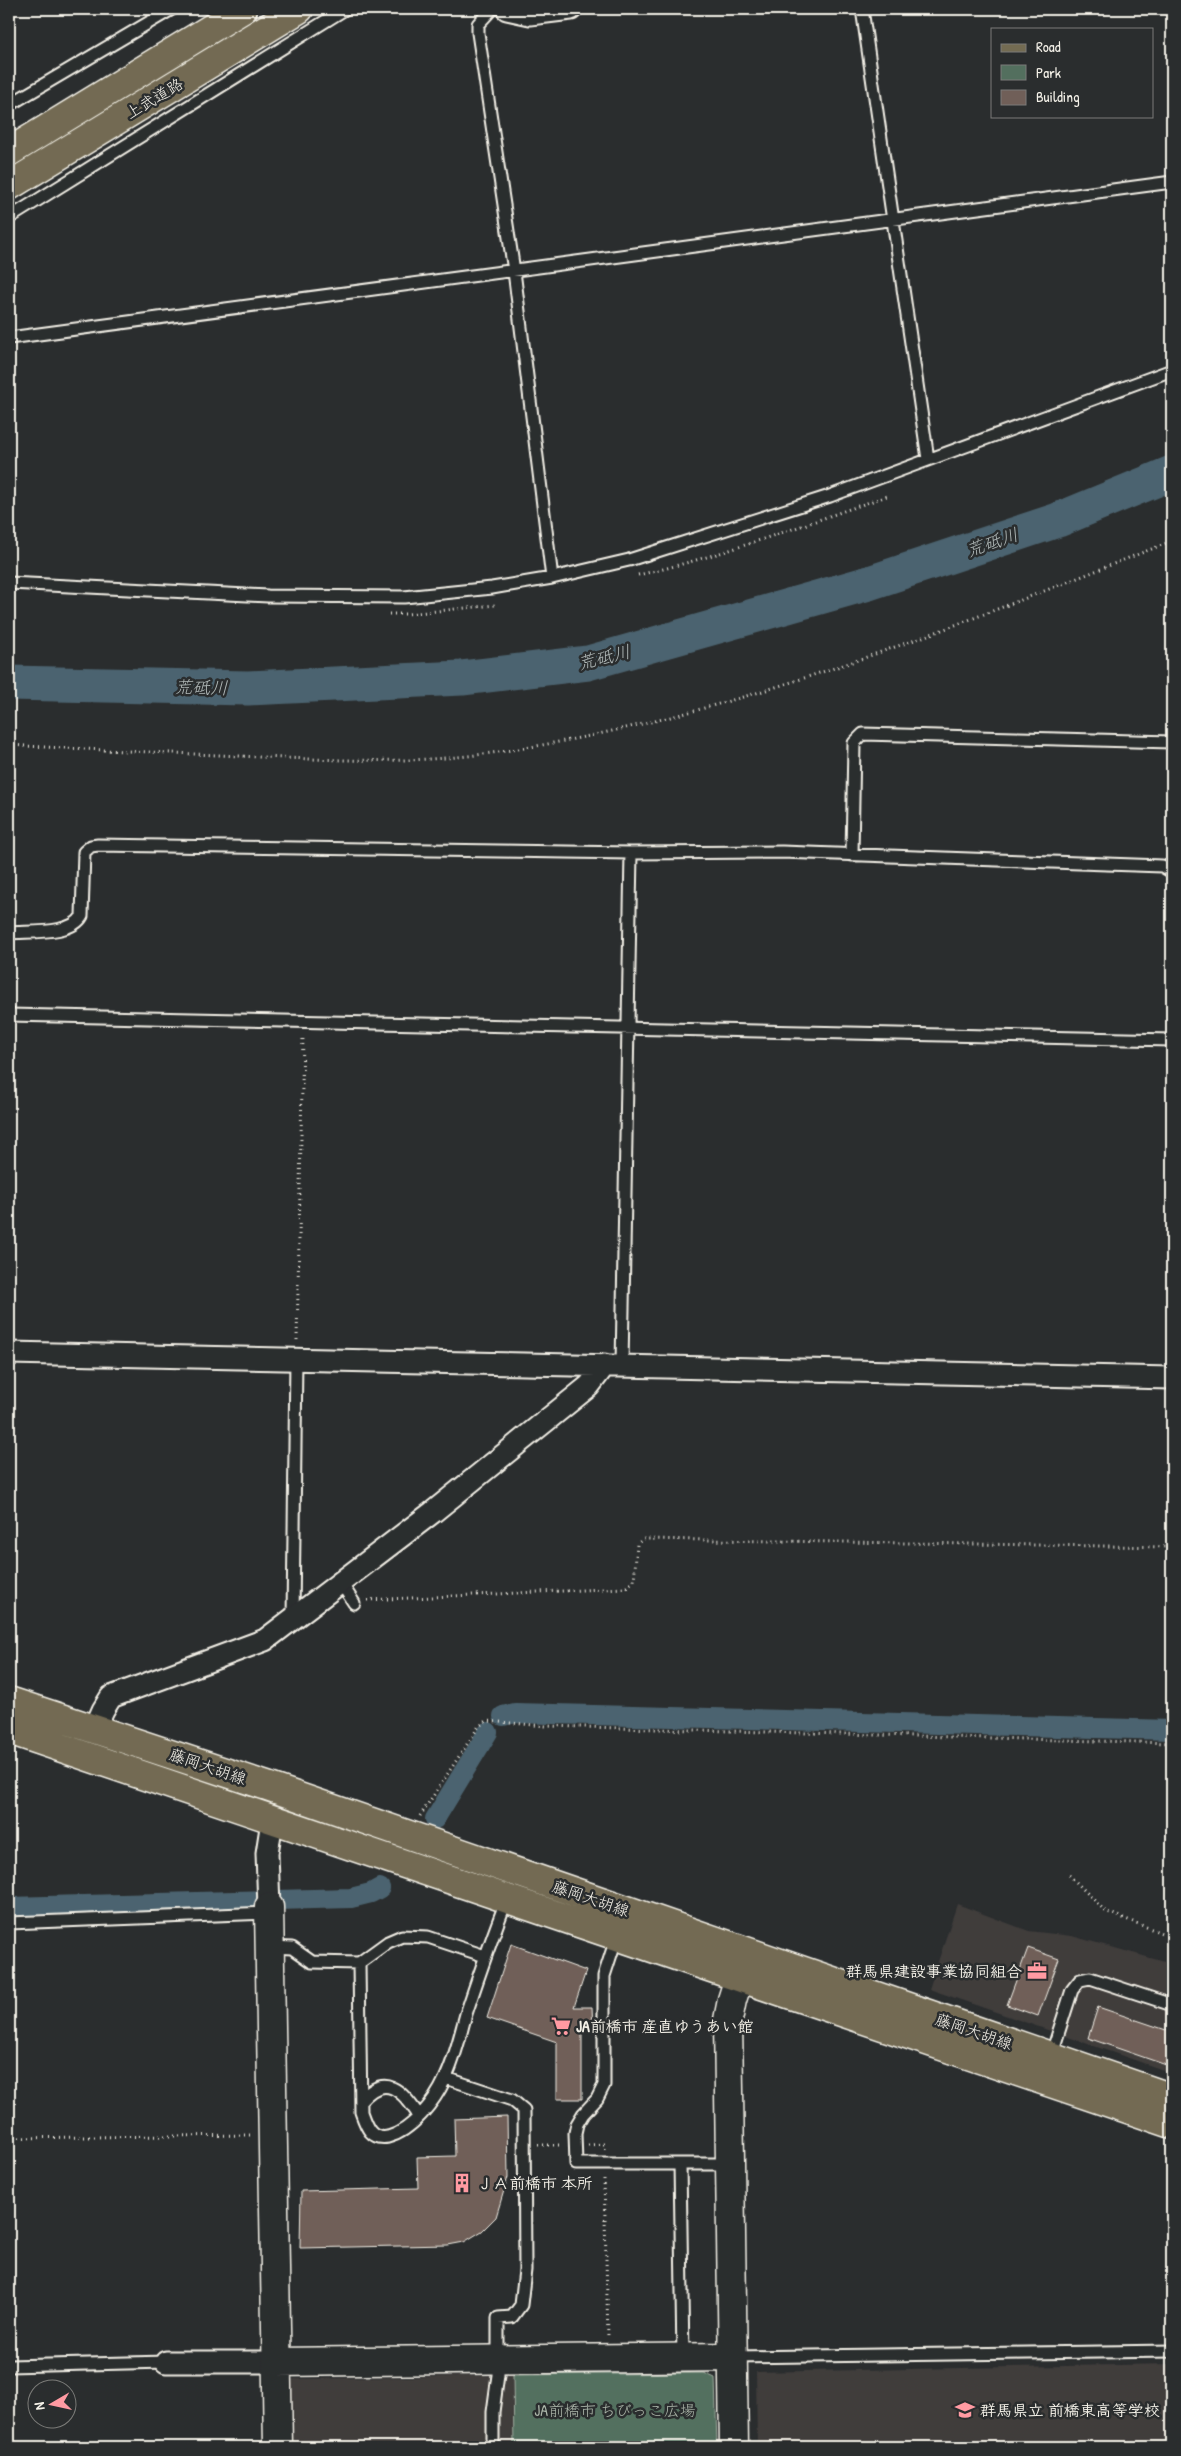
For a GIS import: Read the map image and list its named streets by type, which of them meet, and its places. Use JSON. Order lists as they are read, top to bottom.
{
  "streets": {
    "main road": ["上武道路", "藤岡大胡線"]
  },
  "water": ["荒砥川"],
  "parks": ["JA前橋市 ちびっこ広場"],
  "places": {
    "office": ["群馬県建設事業協同組合"],
    "supermarket": ["JA前橋市 産直ゆうあい館"],
    "building": ["ＪＡ前橋市 本所"],
    "school or university": ["群馬県立 前橋東高等学校"]
  },
  "legend": ["Road", "Park", "Building"],
  "north": "left"
}
